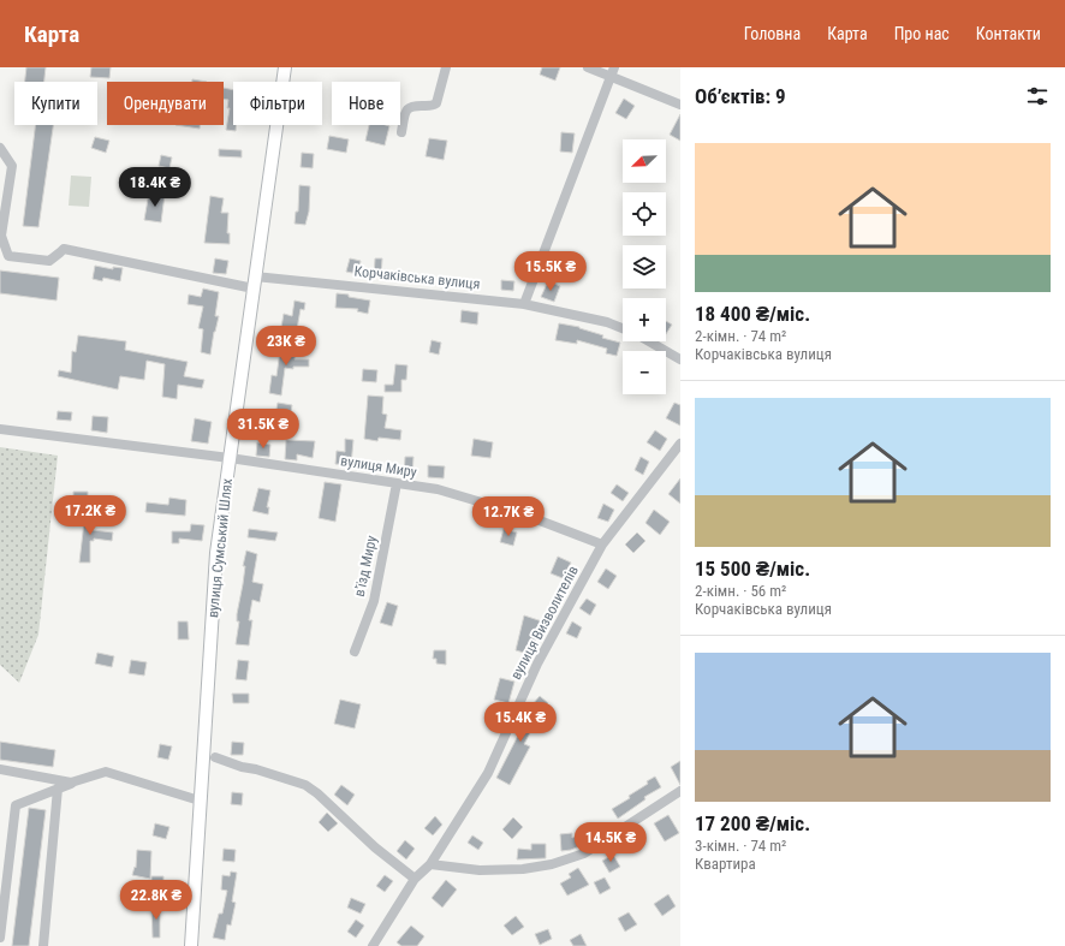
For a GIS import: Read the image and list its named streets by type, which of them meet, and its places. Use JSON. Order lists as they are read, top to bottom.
{
  "streets": {
    "main road": ["вулиця Сумський Шлях"],
    "street": [
      "Корчаківська вулиця",
      "вулиця Миру",
      "в'їзд Миру",
      "вулиця Визволителів"
    ]
  },
  "crossings": [
    ["Корчаківська вулиця", "вулиця Сумський Шлях"],
    ["вулиця Миру", "вулиця Сумський Шлях"],
    ["вулиця Миру", "в'їзд Миру"],
    ["вулиця Миру", "вулиця Визволителів"]
  ],
  "north": "bottom left",
  "page": {
    "header": "Карта",
    "nav": [
      "Головна",
      "Карта",
      "Про нас",
      "Контакти"
    ],
    "heading": "Об’єктів: 9",
    "chip": [
      "Купити",
      "Орендувати",
      "Фільтри",
      "Нове"
    ],
    "list": [
      {
        "name": "18 400 ₴/міс.",
        "note": "2-кімн. · 74 m² · Корчаківська вулиця"
      },
      {
        "name": "15 500 ₴/міс.",
        "note": "2-кімн. · 56 m² · Корчаківська вулиця"
      },
      {
        "name": "17 200 ₴/міс.",
        "note": "3-кімн. · 74 m² · Квартира"
      }
    ],
    "map_buttons": ["+", "−"],
    "price": [
      "18.4K ₴",
      "15.5K ₴",
      "23K ₴",
      "31.5K ₴",
      "17.2K ₴",
      "12.7K ₴",
      "15.4K ₴",
      "14.5K ₴",
      "22.8K ₴"
    ]
  }
}
